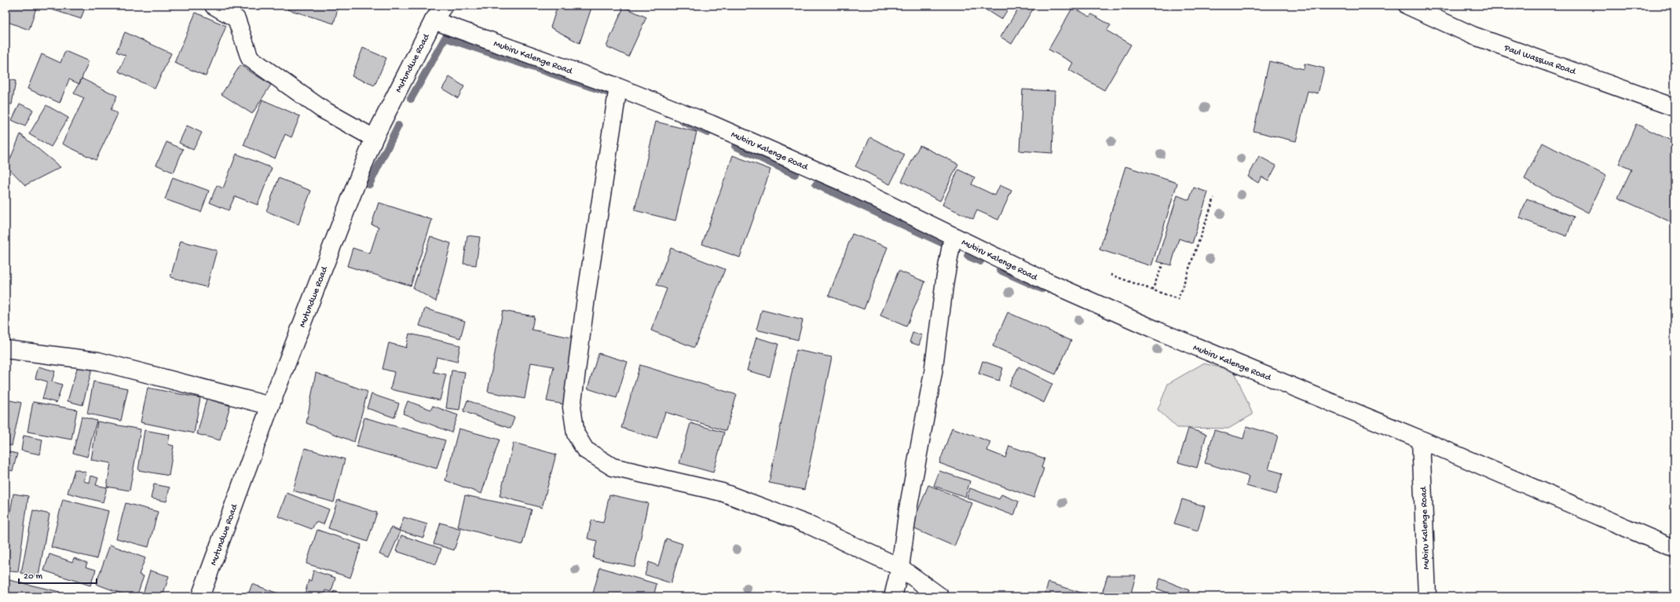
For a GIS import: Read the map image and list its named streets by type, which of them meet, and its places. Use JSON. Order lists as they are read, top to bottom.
{
  "streets": {
    "street": ["Mubiru Kalenge Road", "Paul Wasswa Road", "Mutundwe Road"]
  },
  "crossings": [
    ["Mubiru Kalenge Road", "Mutundwe Road"]
  ],
  "scale_bar": "20 m"
}
